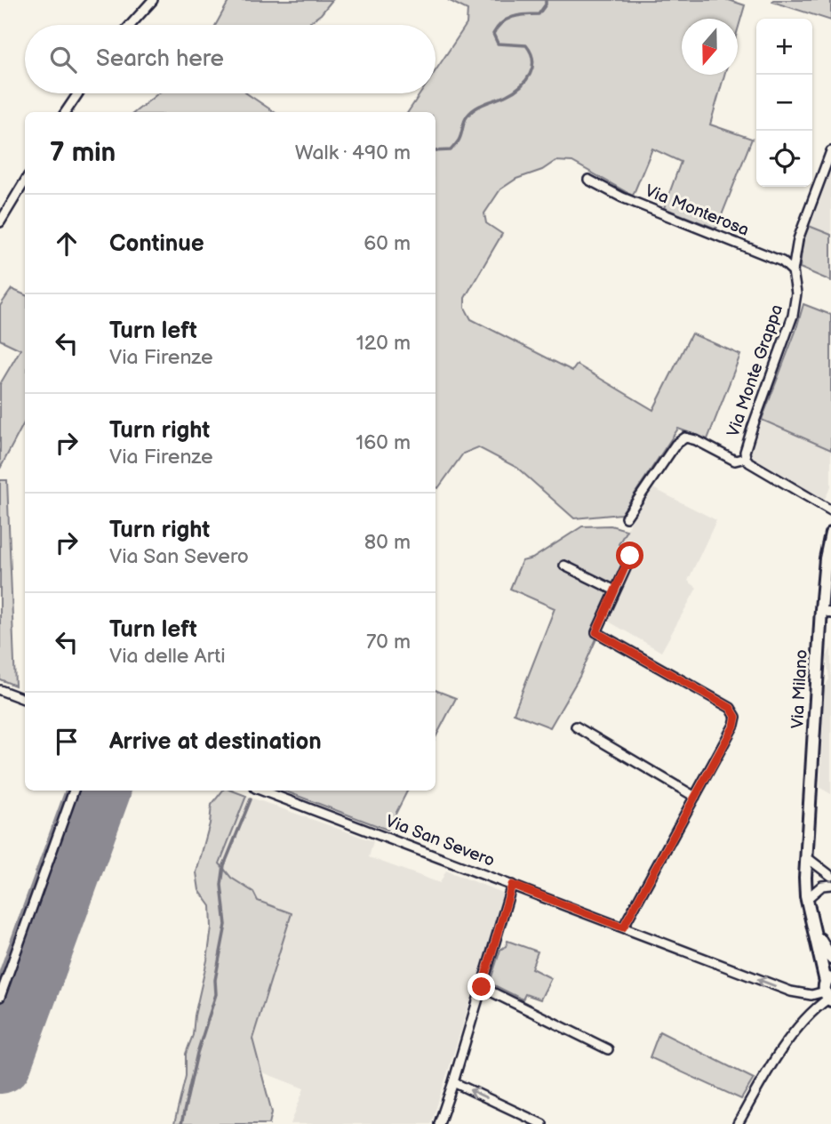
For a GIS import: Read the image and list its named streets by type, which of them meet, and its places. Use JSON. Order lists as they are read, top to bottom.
{
  "streets": {
    "street": [
      "Via Monterosa",
      "Via Monte Grappa",
      "Via Milano",
      "Via San Severo"
    ]
  },
  "crossings": [
    ["Via Monterosa", "Via Monte Grappa"],
    ["Via Milano", "Via San Severo"]
  ],
  "one_way": ["Via San Severo"],
  "north": "bottom",
  "page": {
    "map_buttons": ["+", "−"],
    "search": "Search here",
    "heading": ["7 min", "Walk · 490 m"],
    "list": [
      ["Continue", "60 m"],
      ["Turn left", "Via Firenze", "120 m"],
      ["Turn right", "Via Firenze", "160 m"],
      ["Turn right", "Via San Severo", "80 m"],
      ["Turn left", "Via delle Arti", "70 m"],
      "Arrive at destination"
    ]
  }
}
